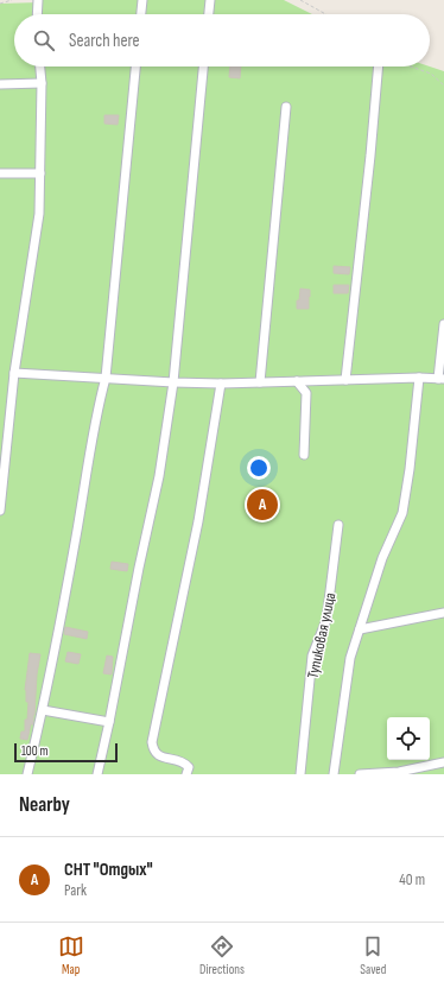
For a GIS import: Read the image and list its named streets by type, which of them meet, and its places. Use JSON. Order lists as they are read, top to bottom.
{
  "streets": {
    "street": ["Тупиковая улица"]
  },
  "scale_bar": "100 m",
  "page": {
    "search": "Search here",
    "pins": "A",
    "scale": "100 m",
    "heading": "Nearby",
    "list": [
      {
        "mark": "A",
        "name": "СНТ \"Отдых\"",
        "note": "Park",
        "value": "40 m"
      }
    ],
    "nav": ["Map", "Directions", "Saved"]
  }
}
